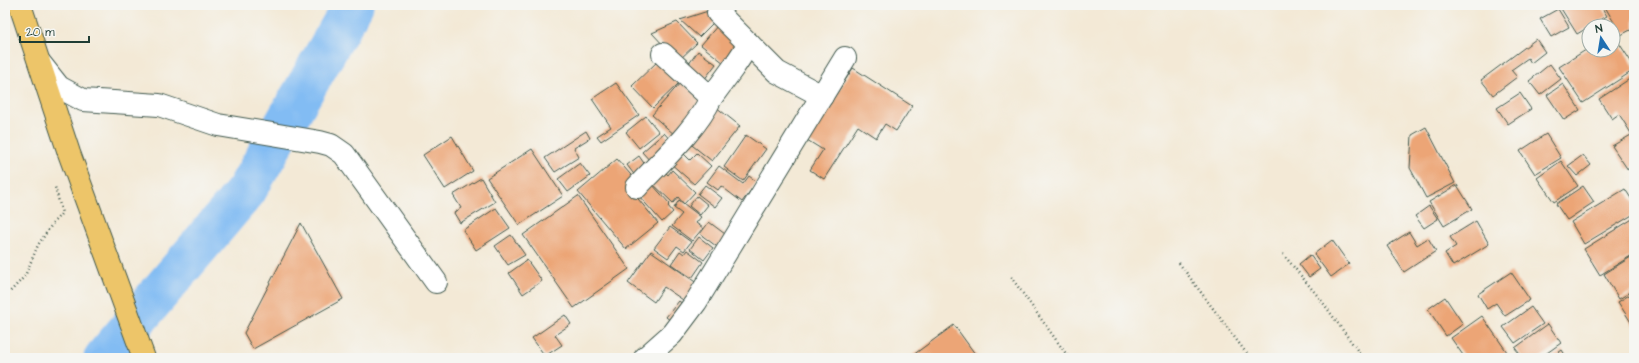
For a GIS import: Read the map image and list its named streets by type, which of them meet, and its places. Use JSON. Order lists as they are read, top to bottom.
{
  "scale_bar": "20 m",
  "north": "top"
}
